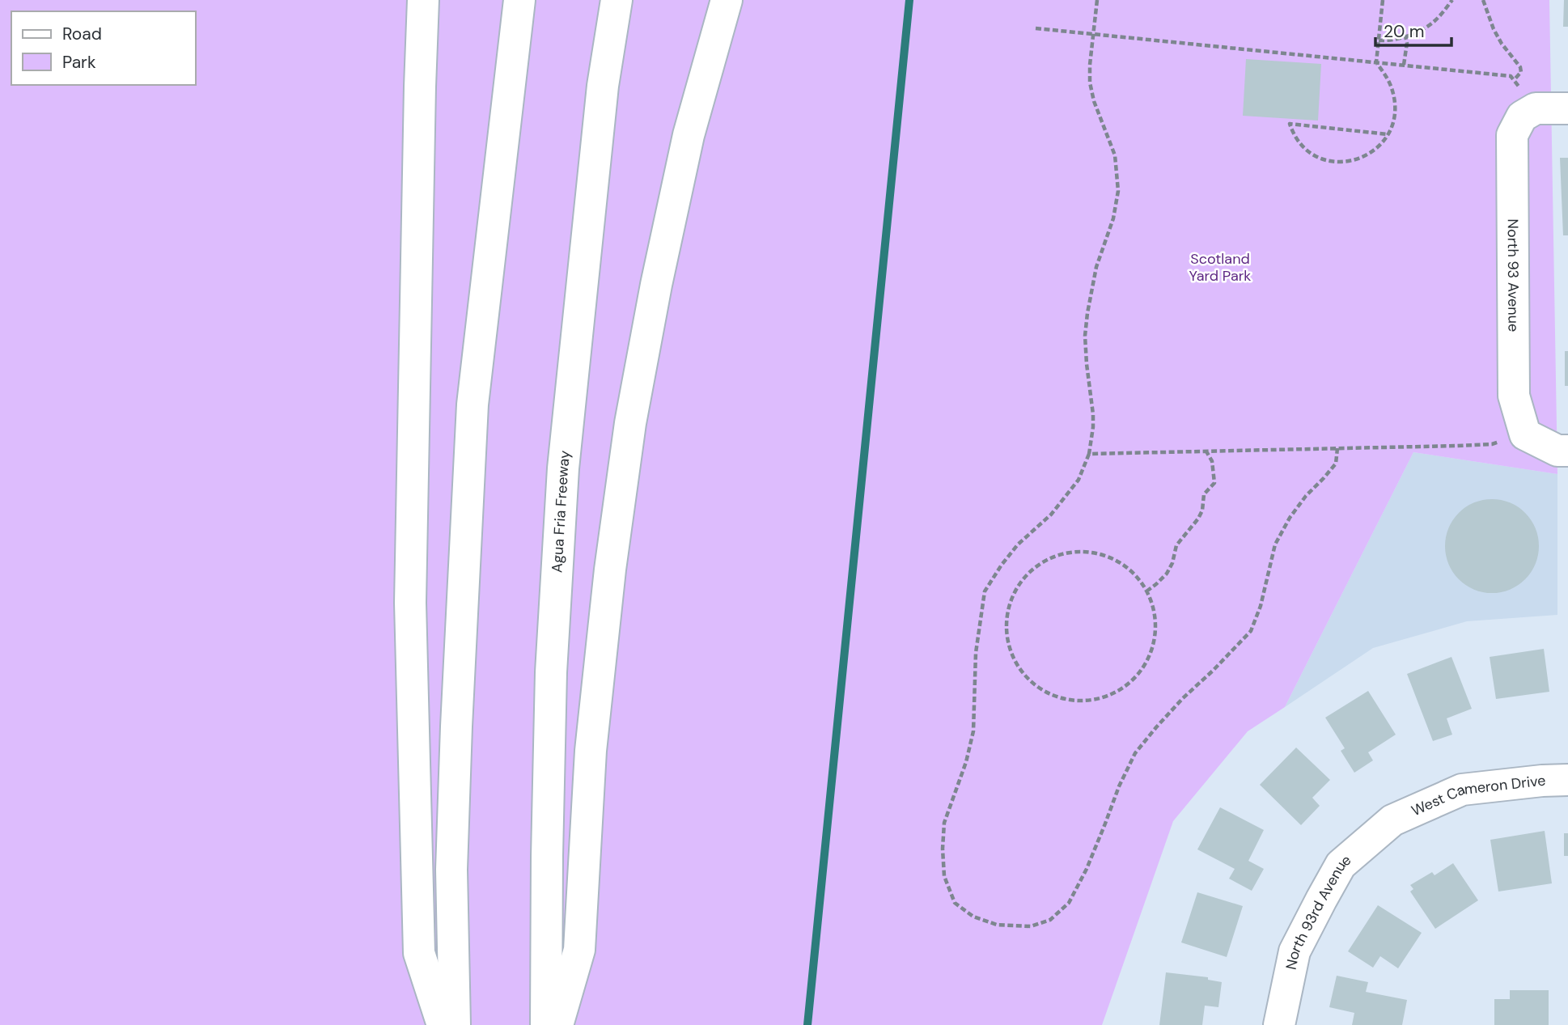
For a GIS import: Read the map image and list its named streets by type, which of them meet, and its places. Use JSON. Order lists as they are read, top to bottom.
{
  "streets": {
    "main road": [
      "North 93 Avenue",
      "Agua Fria Freeway",
      "West Cameron Drive",
      "North 93rd Avenue"
    ]
  },
  "crossings": [
    ["West Cameron Drive", "North 93rd Avenue"]
  ],
  "parks": ["Scotland Yard Park"],
  "legend": ["Road", "Park"],
  "scale_bar": "20 m"
}
